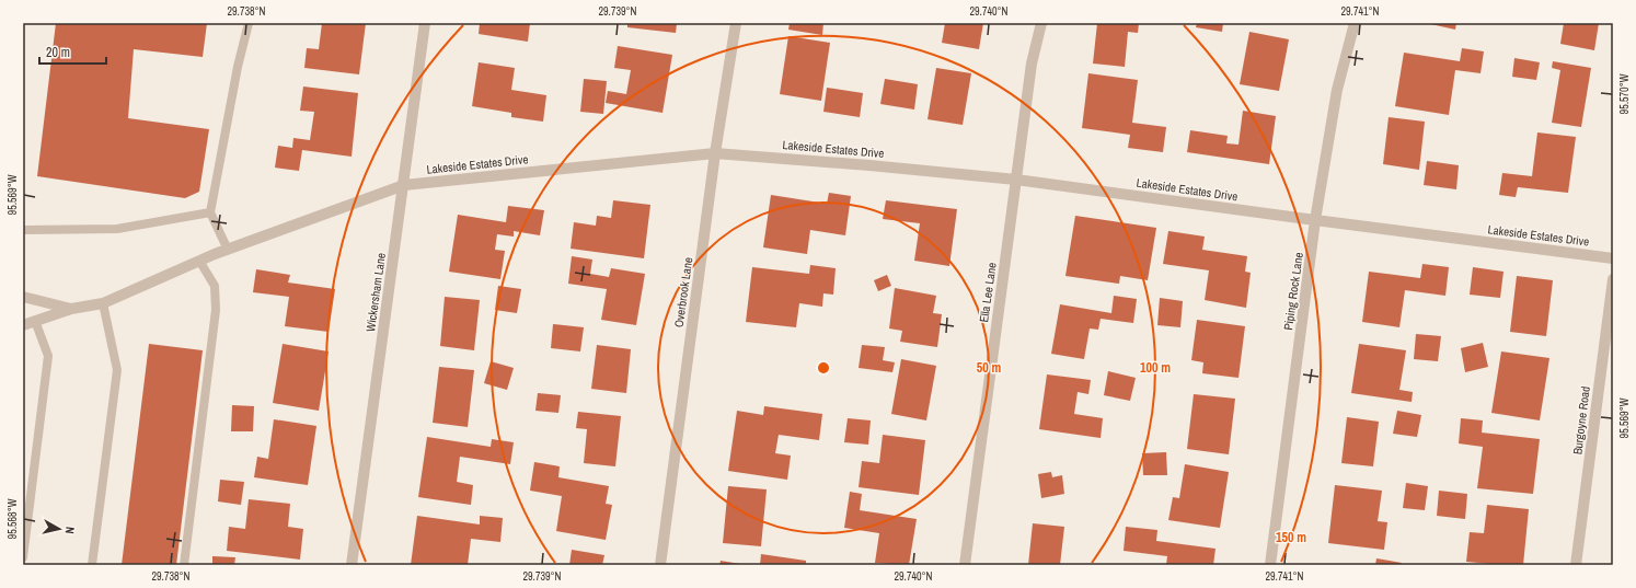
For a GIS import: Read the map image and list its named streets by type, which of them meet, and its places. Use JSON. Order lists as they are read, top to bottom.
{
  "streets": {
    "street": [
      "Lakeside Estates Drive",
      "Piping Rock Lane",
      "Wickersham Lane",
      "Overbrook Lane",
      "Ella Lee Lane",
      "Burgoyne Road"
    ]
  },
  "crossings": [
    ["Lakeside Estates Drive", "Piping Rock Lane"],
    ["Lakeside Estates Drive", "Wickersham Lane"],
    ["Lakeside Estates Drive", "Overbrook Lane"],
    ["Lakeside Estates Drive", "Ella Lee Lane"]
  ],
  "scale_bar": "20 m",
  "north": "right",
  "coordinates": [
    "29.738°N",
    "29.739°N",
    "29.740°N",
    "29.741°N",
    "95.570°W",
    "95.569°W",
    "95.568°W"
  ],
  "rings": ["50 m", "100 m", "150 m"]
}
